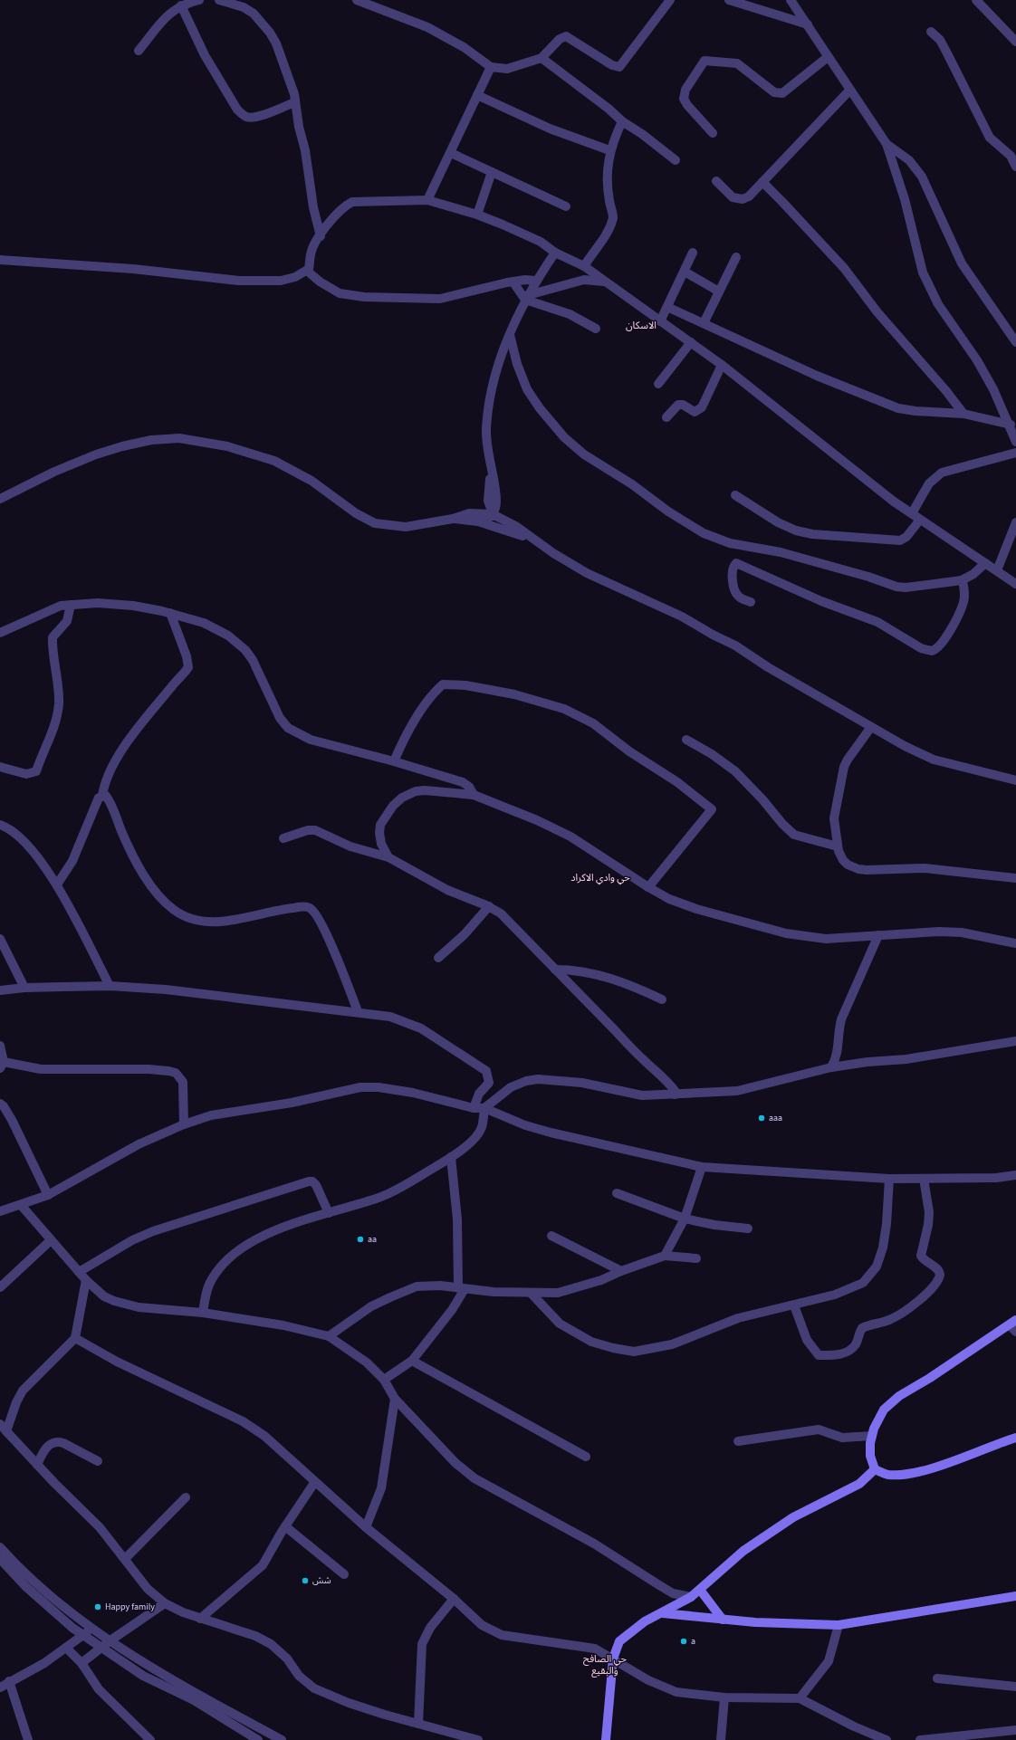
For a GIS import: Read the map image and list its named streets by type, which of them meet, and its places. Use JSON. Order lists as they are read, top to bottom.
{
  "districts": ["الاسكان", "حي وادي الاكراد", "حي الصافح والبقيع"],
  "places": [
    "aaa",
    "aa",
    "شش",
    "Happy family",
    "a"
  ]
}
